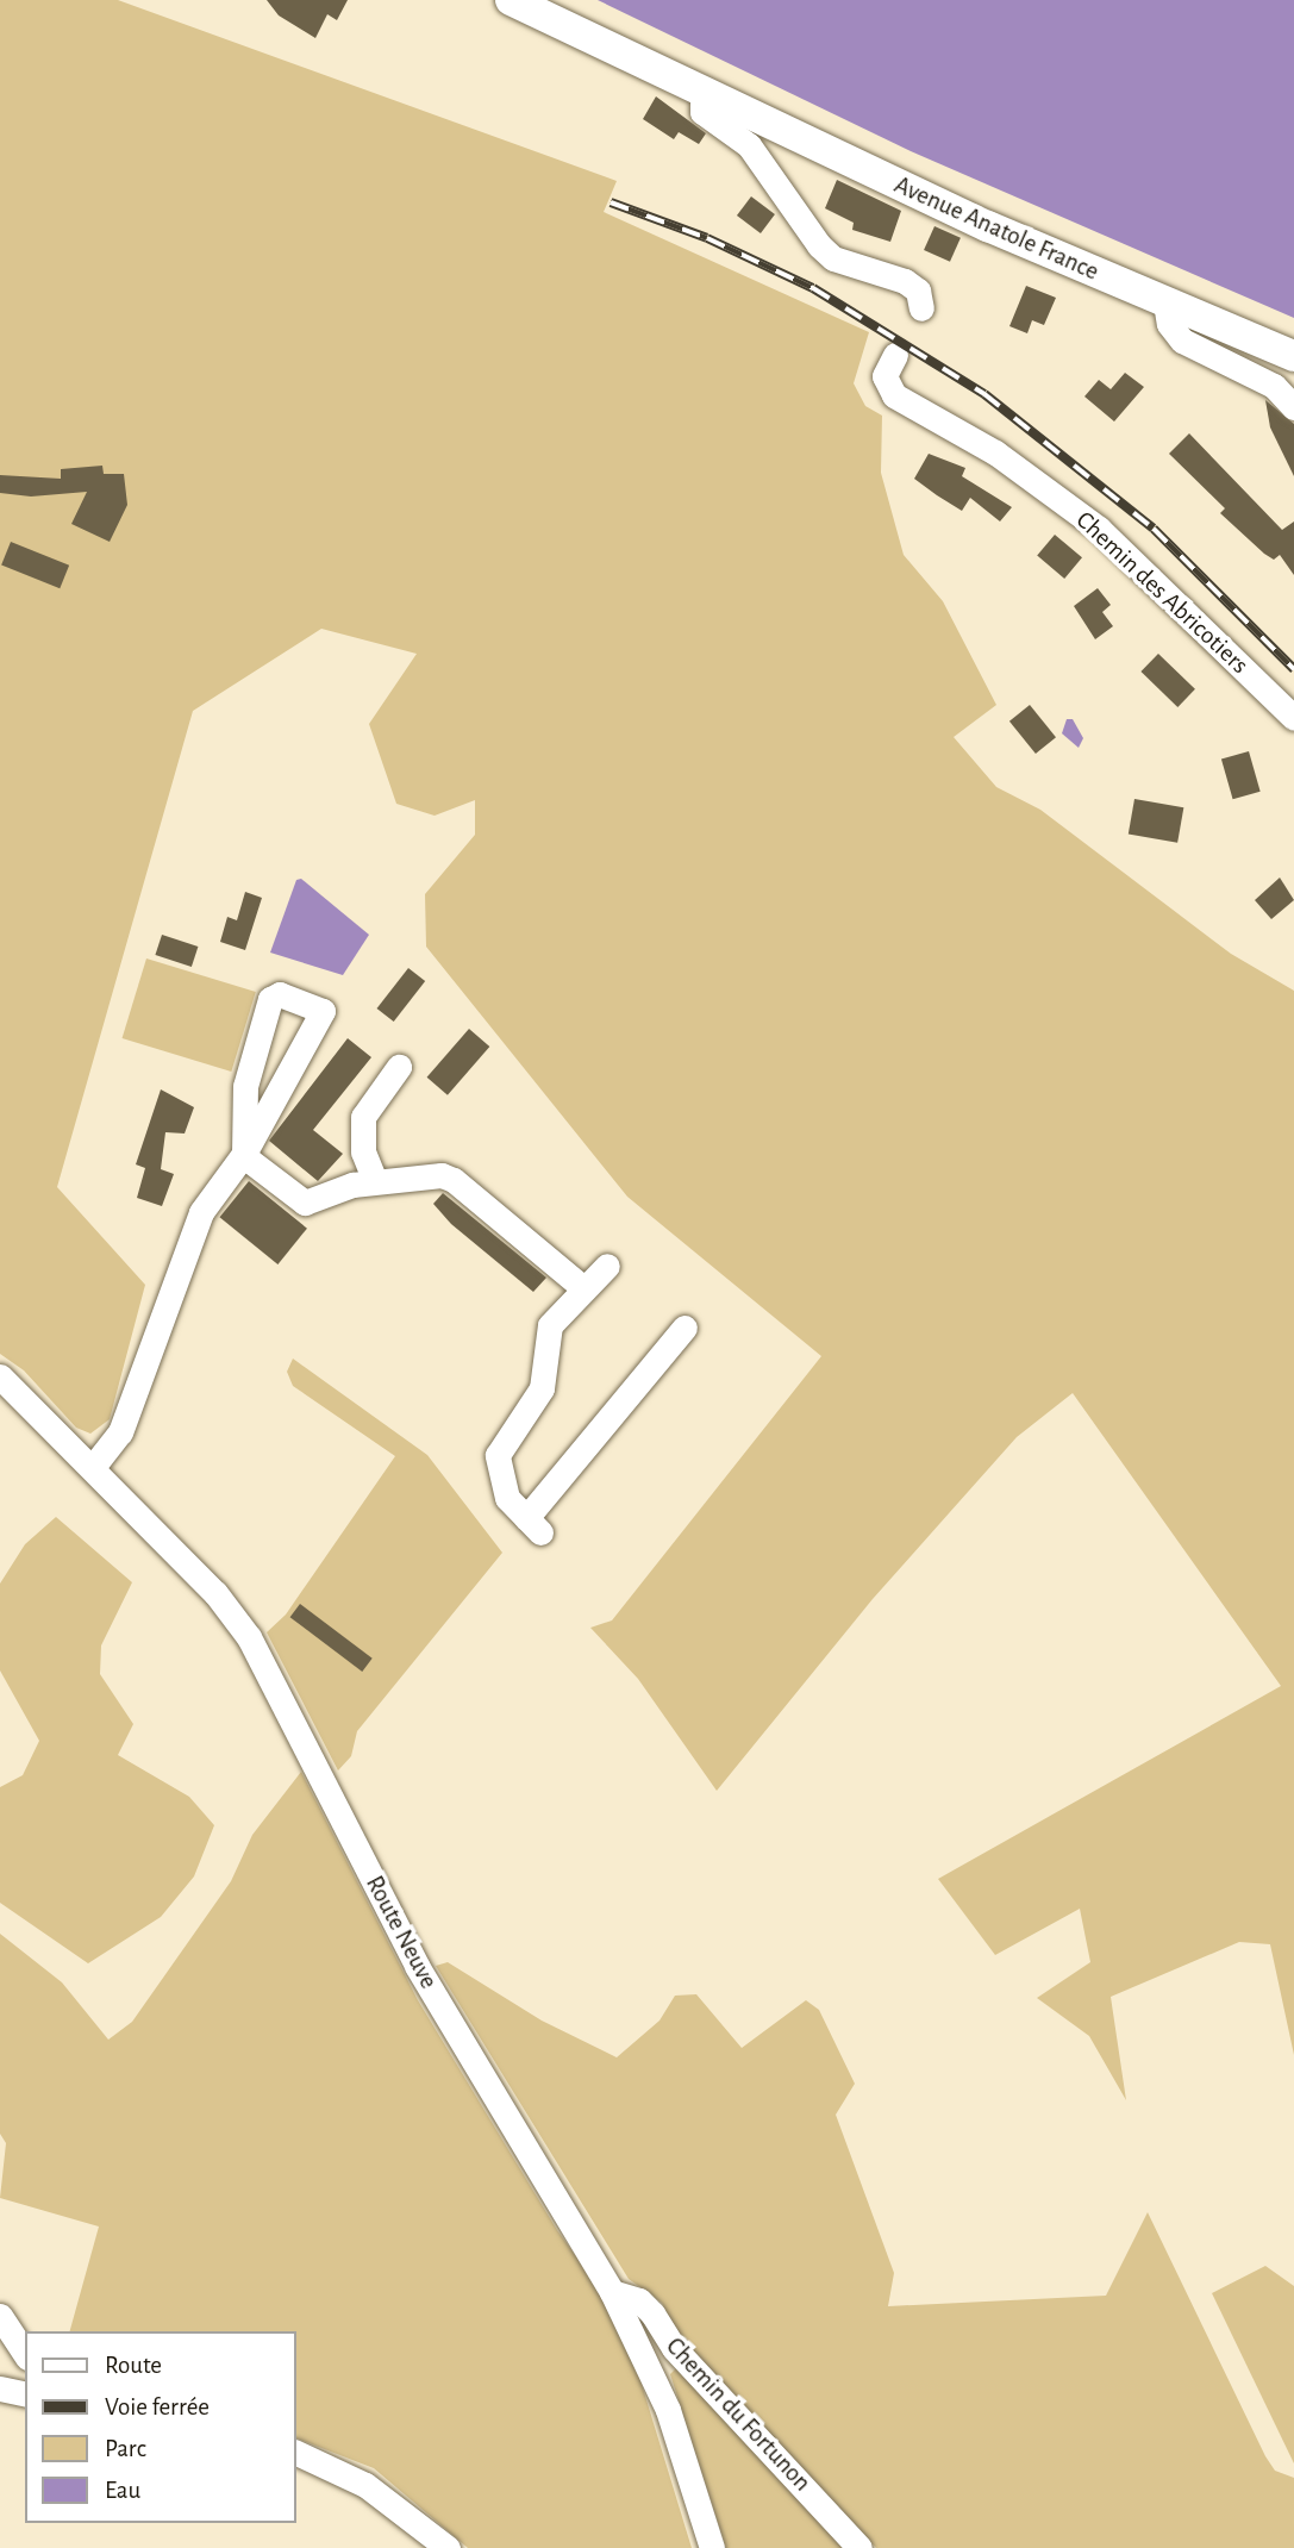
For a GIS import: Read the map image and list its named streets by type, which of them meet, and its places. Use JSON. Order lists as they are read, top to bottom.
{
  "streets": {
    "main road": ["Avenue Anatole France"],
    "street": ["Chemin des Abricotiers", "Route Neuve", "Chemin du Fortunon"]
  },
  "crossings": [
    ["Route Neuve", "Chemin du Fortunon"]
  ],
  "legend": [
    "Route",
    "Voie ferrée",
    "Parc",
    "Eau"
  ]
}
